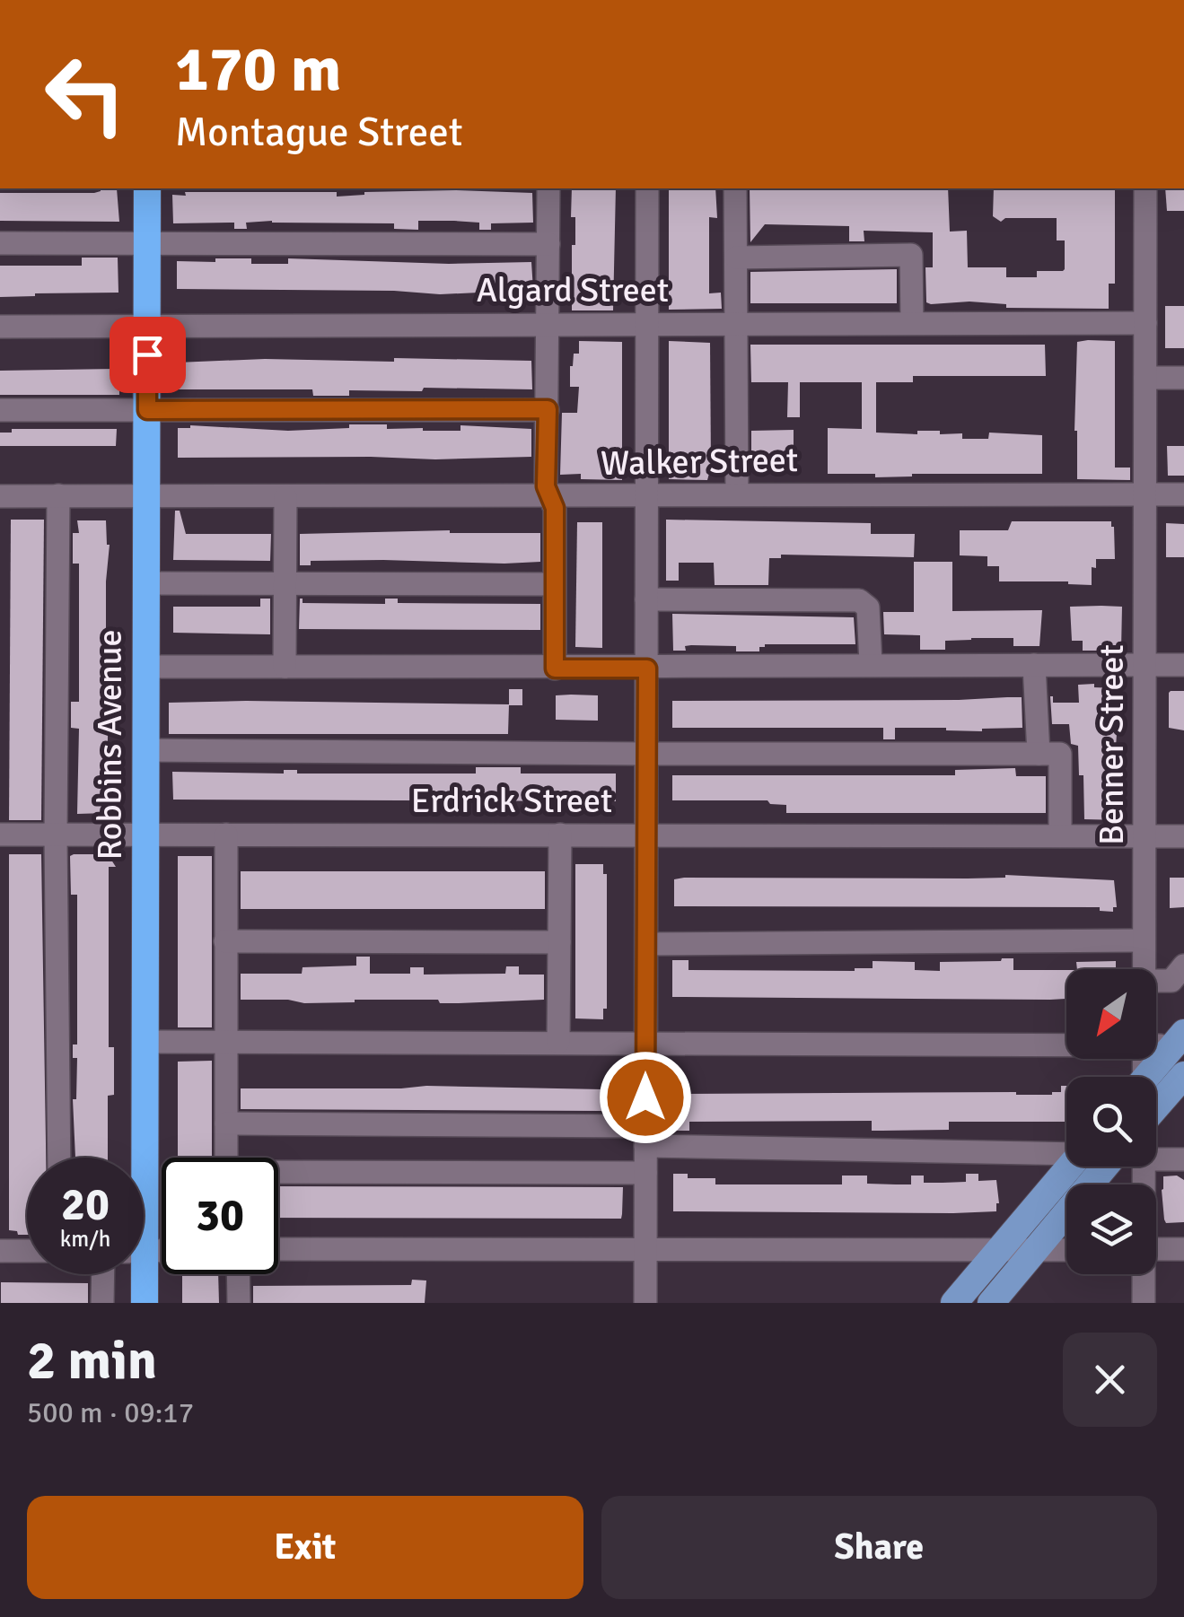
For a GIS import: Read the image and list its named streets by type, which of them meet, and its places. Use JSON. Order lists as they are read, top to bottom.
{
  "streets": {
    "highway": ["Robbins Avenue"],
    "street": [
      "Algard Street",
      "Walker Street",
      "Benner Street",
      "Erdrick Street"
    ]
  },
  "crossings": [
    ["Algard Street", "Robbins Avenue"],
    ["Algard Street", "Benner Street"],
    ["Walker Street", "Robbins Avenue"],
    ["Walker Street", "Benner Street"],
    ["Robbins Avenue", "Erdrick Street"],
    ["Benner Street", "Erdrick Street"]
  ],
  "north": "bottom left",
  "page": {
    "turn": ["170 m", "Montague Street"],
    "speed": "20 km/h",
    "limit": "30",
    "heading": ["2 min", "500 m · 09:17"],
    "buttons": ["Exit", "Share"]
  }
}
